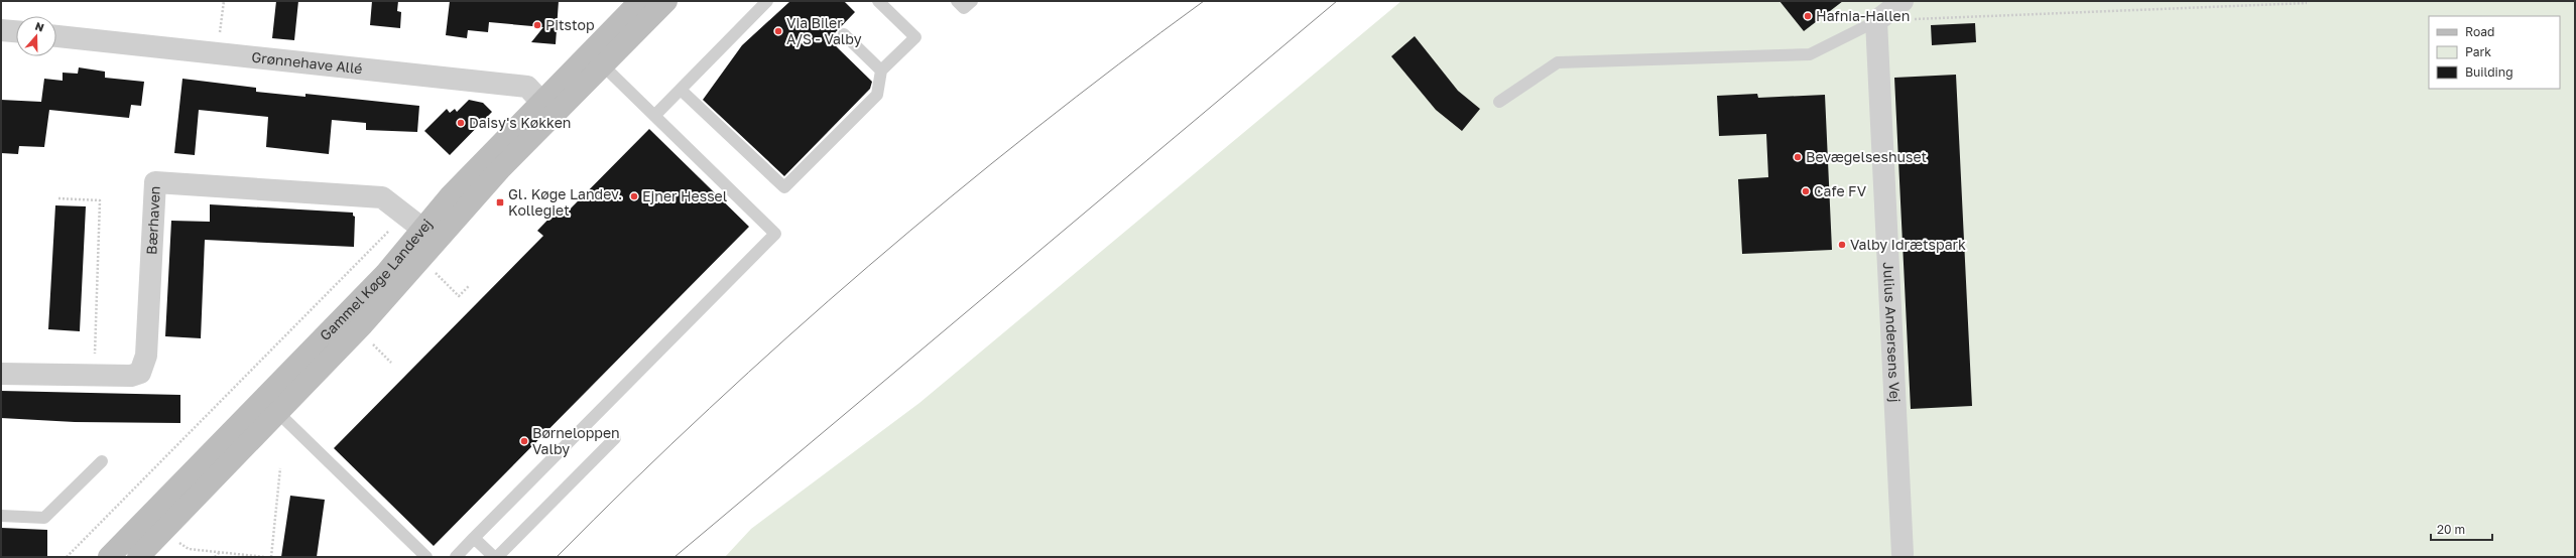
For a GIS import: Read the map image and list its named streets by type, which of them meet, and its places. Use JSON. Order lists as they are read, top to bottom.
{
  "streets": {
    "main road": ["Gammel Køge Landevej"],
    "street": ["Grønnehave Allé", "Bærhaven", "Julius Andersens Vej"]
  },
  "crossings": [
    ["Grønnehave Allé", "Gammel Køge Landevej"],
    ["Bærhaven", "Gammel Køge Landevej"]
  ],
  "places": {
    "other": [
      "Hafnia-Hallen",
      "Pitstop",
      "Via Biler A/S - Valby",
      "Daisy's Køkken",
      "Bevægelseshuset",
      "Cafe FV",
      "Ejner Hessel",
      "Valby Idrætspark",
      "Børneloppen Valby"
    ],
    "transit": ["Gl. Køge Landev. Kollegiet"]
  },
  "legend": ["Road", "Park", "Building"],
  "scale_bar": "20 m",
  "north": "top"
}
